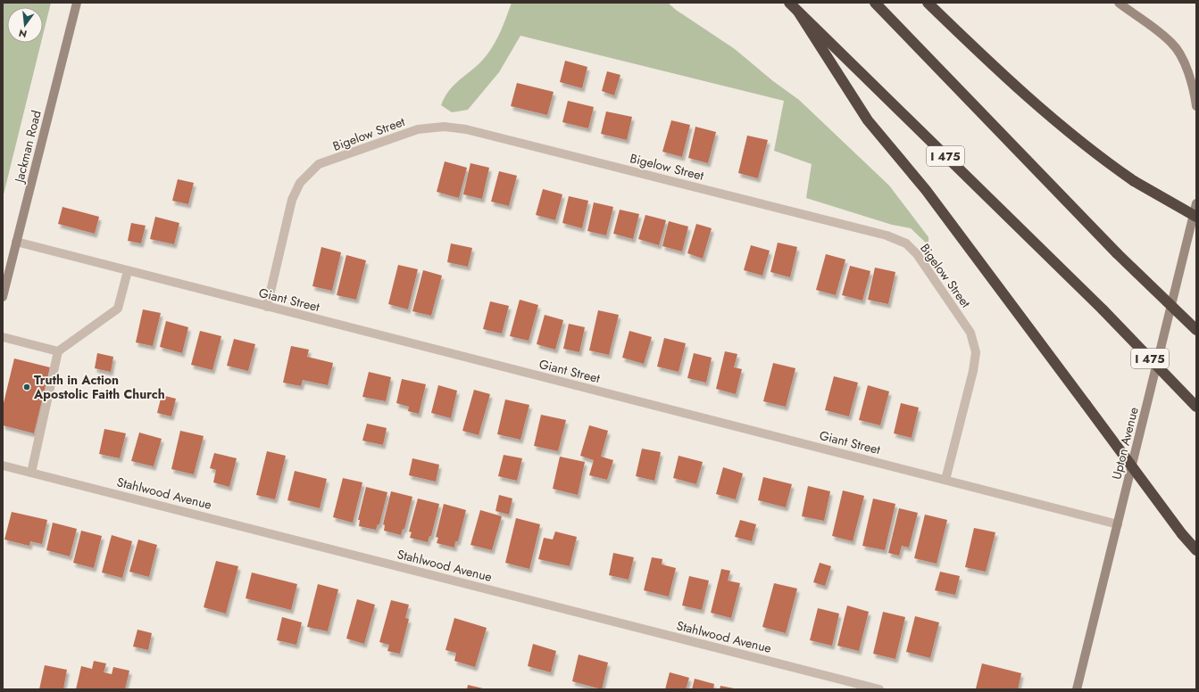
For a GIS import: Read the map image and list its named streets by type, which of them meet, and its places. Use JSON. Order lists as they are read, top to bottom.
{
  "streets": {
    "highway": ["I 475"],
    "main road": ["Jackman Road", "Upton Avenue"],
    "street": ["Bigelow Street", "Giant Street", "Stahlwood Avenue"]
  },
  "crossings": [
    ["Bigelow Street", "Giant Street"],
    ["Jackman Road", "Giant Street"],
    ["Giant Street", "Upton Avenue"]
  ],
  "places": ["Truth in Action Apostolic Faith Church"],
  "north": "bottom"
}
